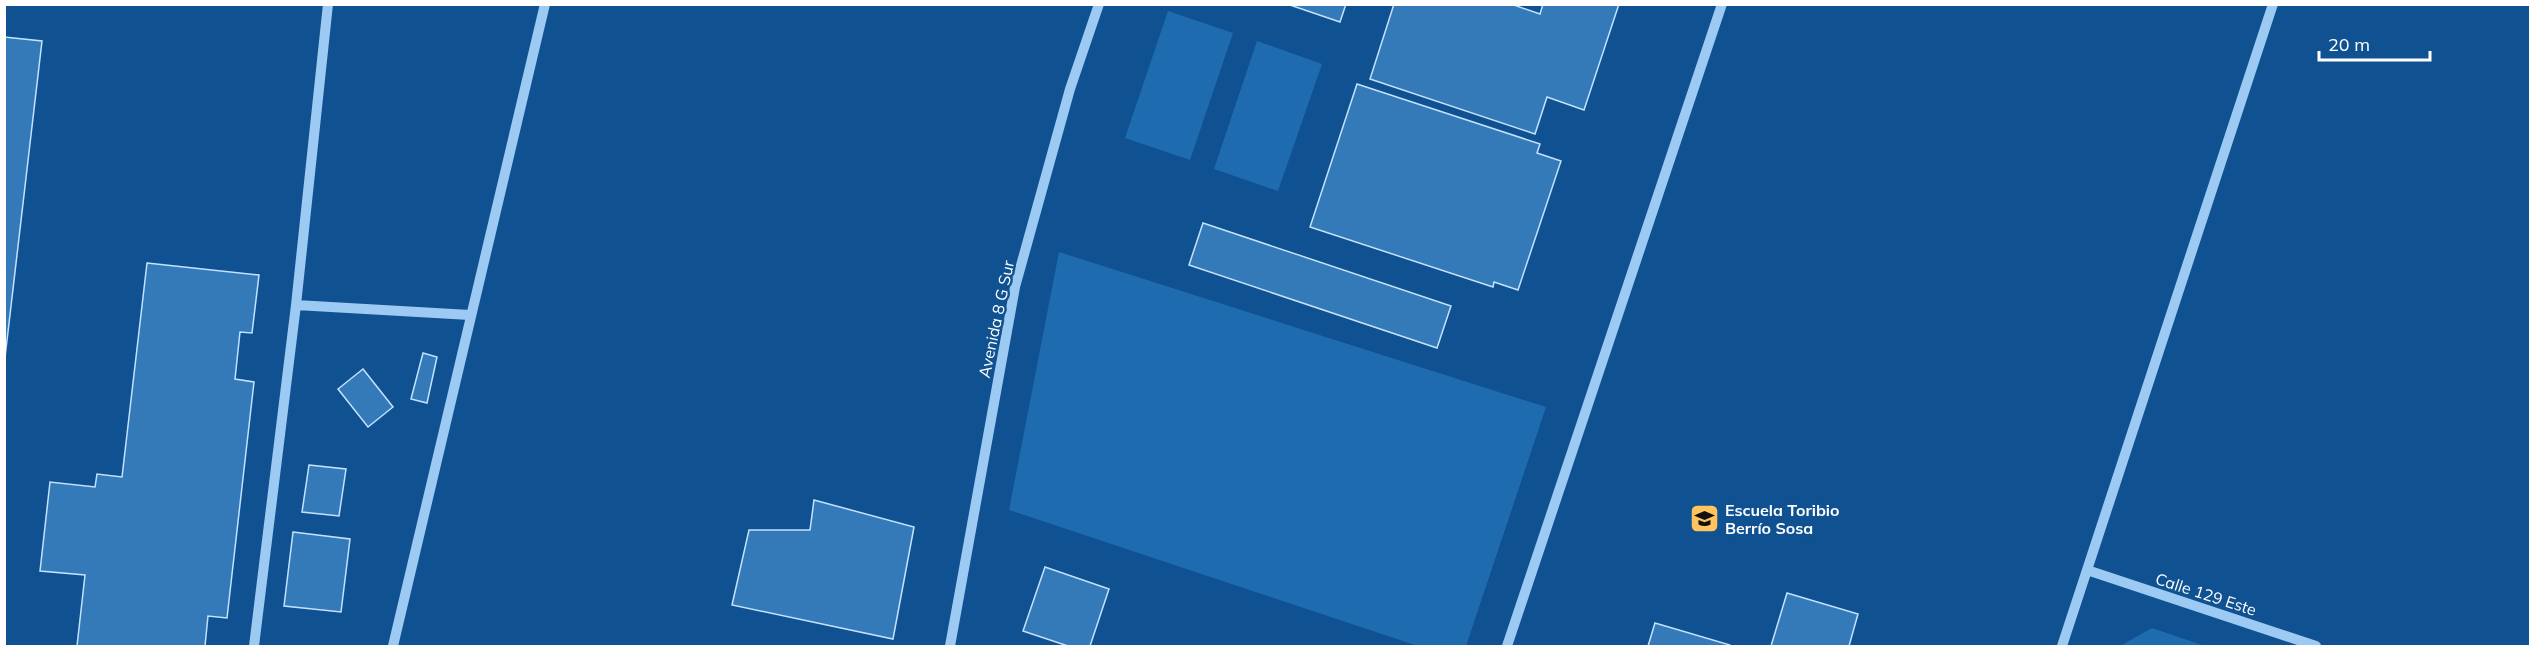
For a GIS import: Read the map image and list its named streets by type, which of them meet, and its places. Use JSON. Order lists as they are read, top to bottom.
{
  "streets": {
    "street": ["Avenida 8 G Sur", "Calle 129 Este"]
  },
  "places": {
    "school or university": ["Escuela Toribio Berrío Sosa"]
  },
  "scale_bar": "20 m"
}
